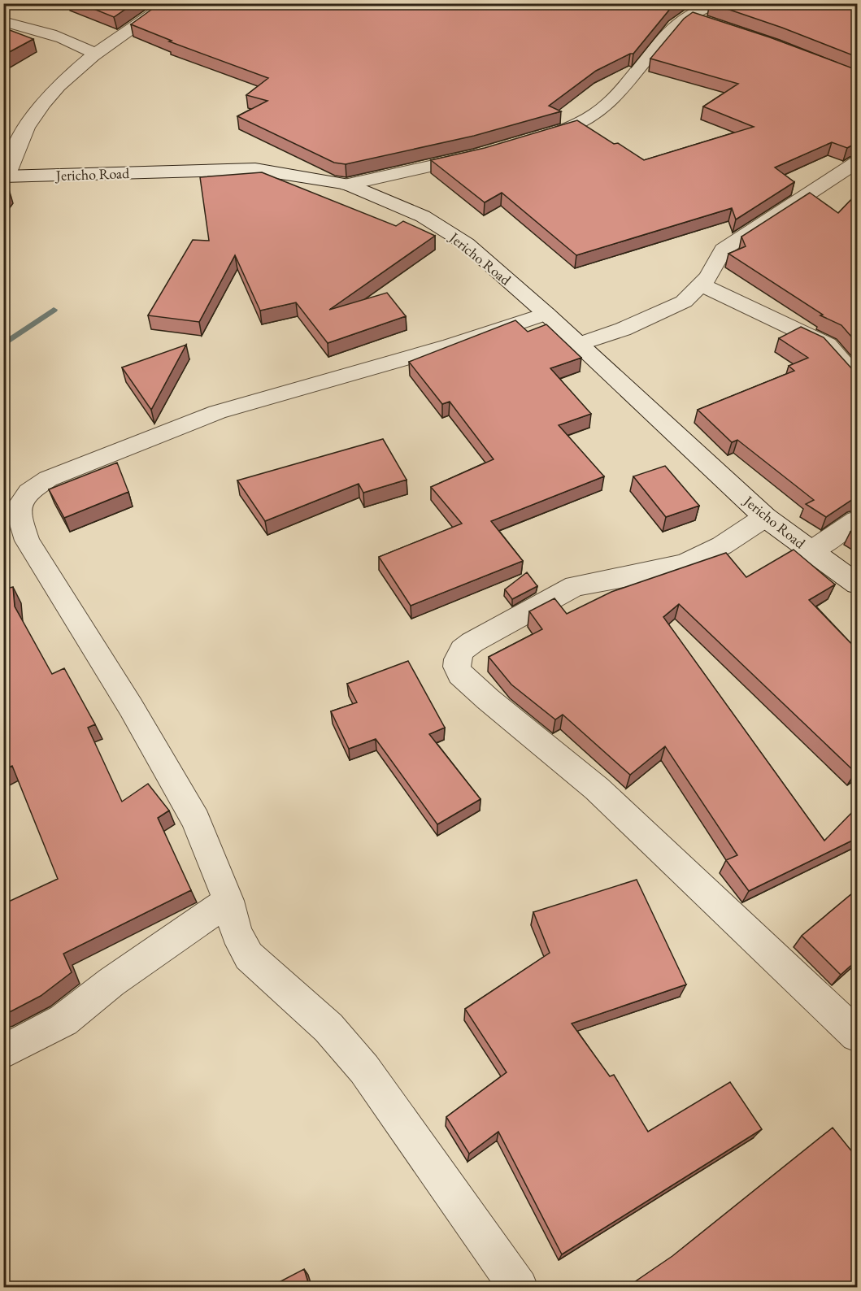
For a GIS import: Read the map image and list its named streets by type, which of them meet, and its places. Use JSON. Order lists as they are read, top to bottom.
{
  "streets": {
    "street": ["Jericho Road"]
  }
}
